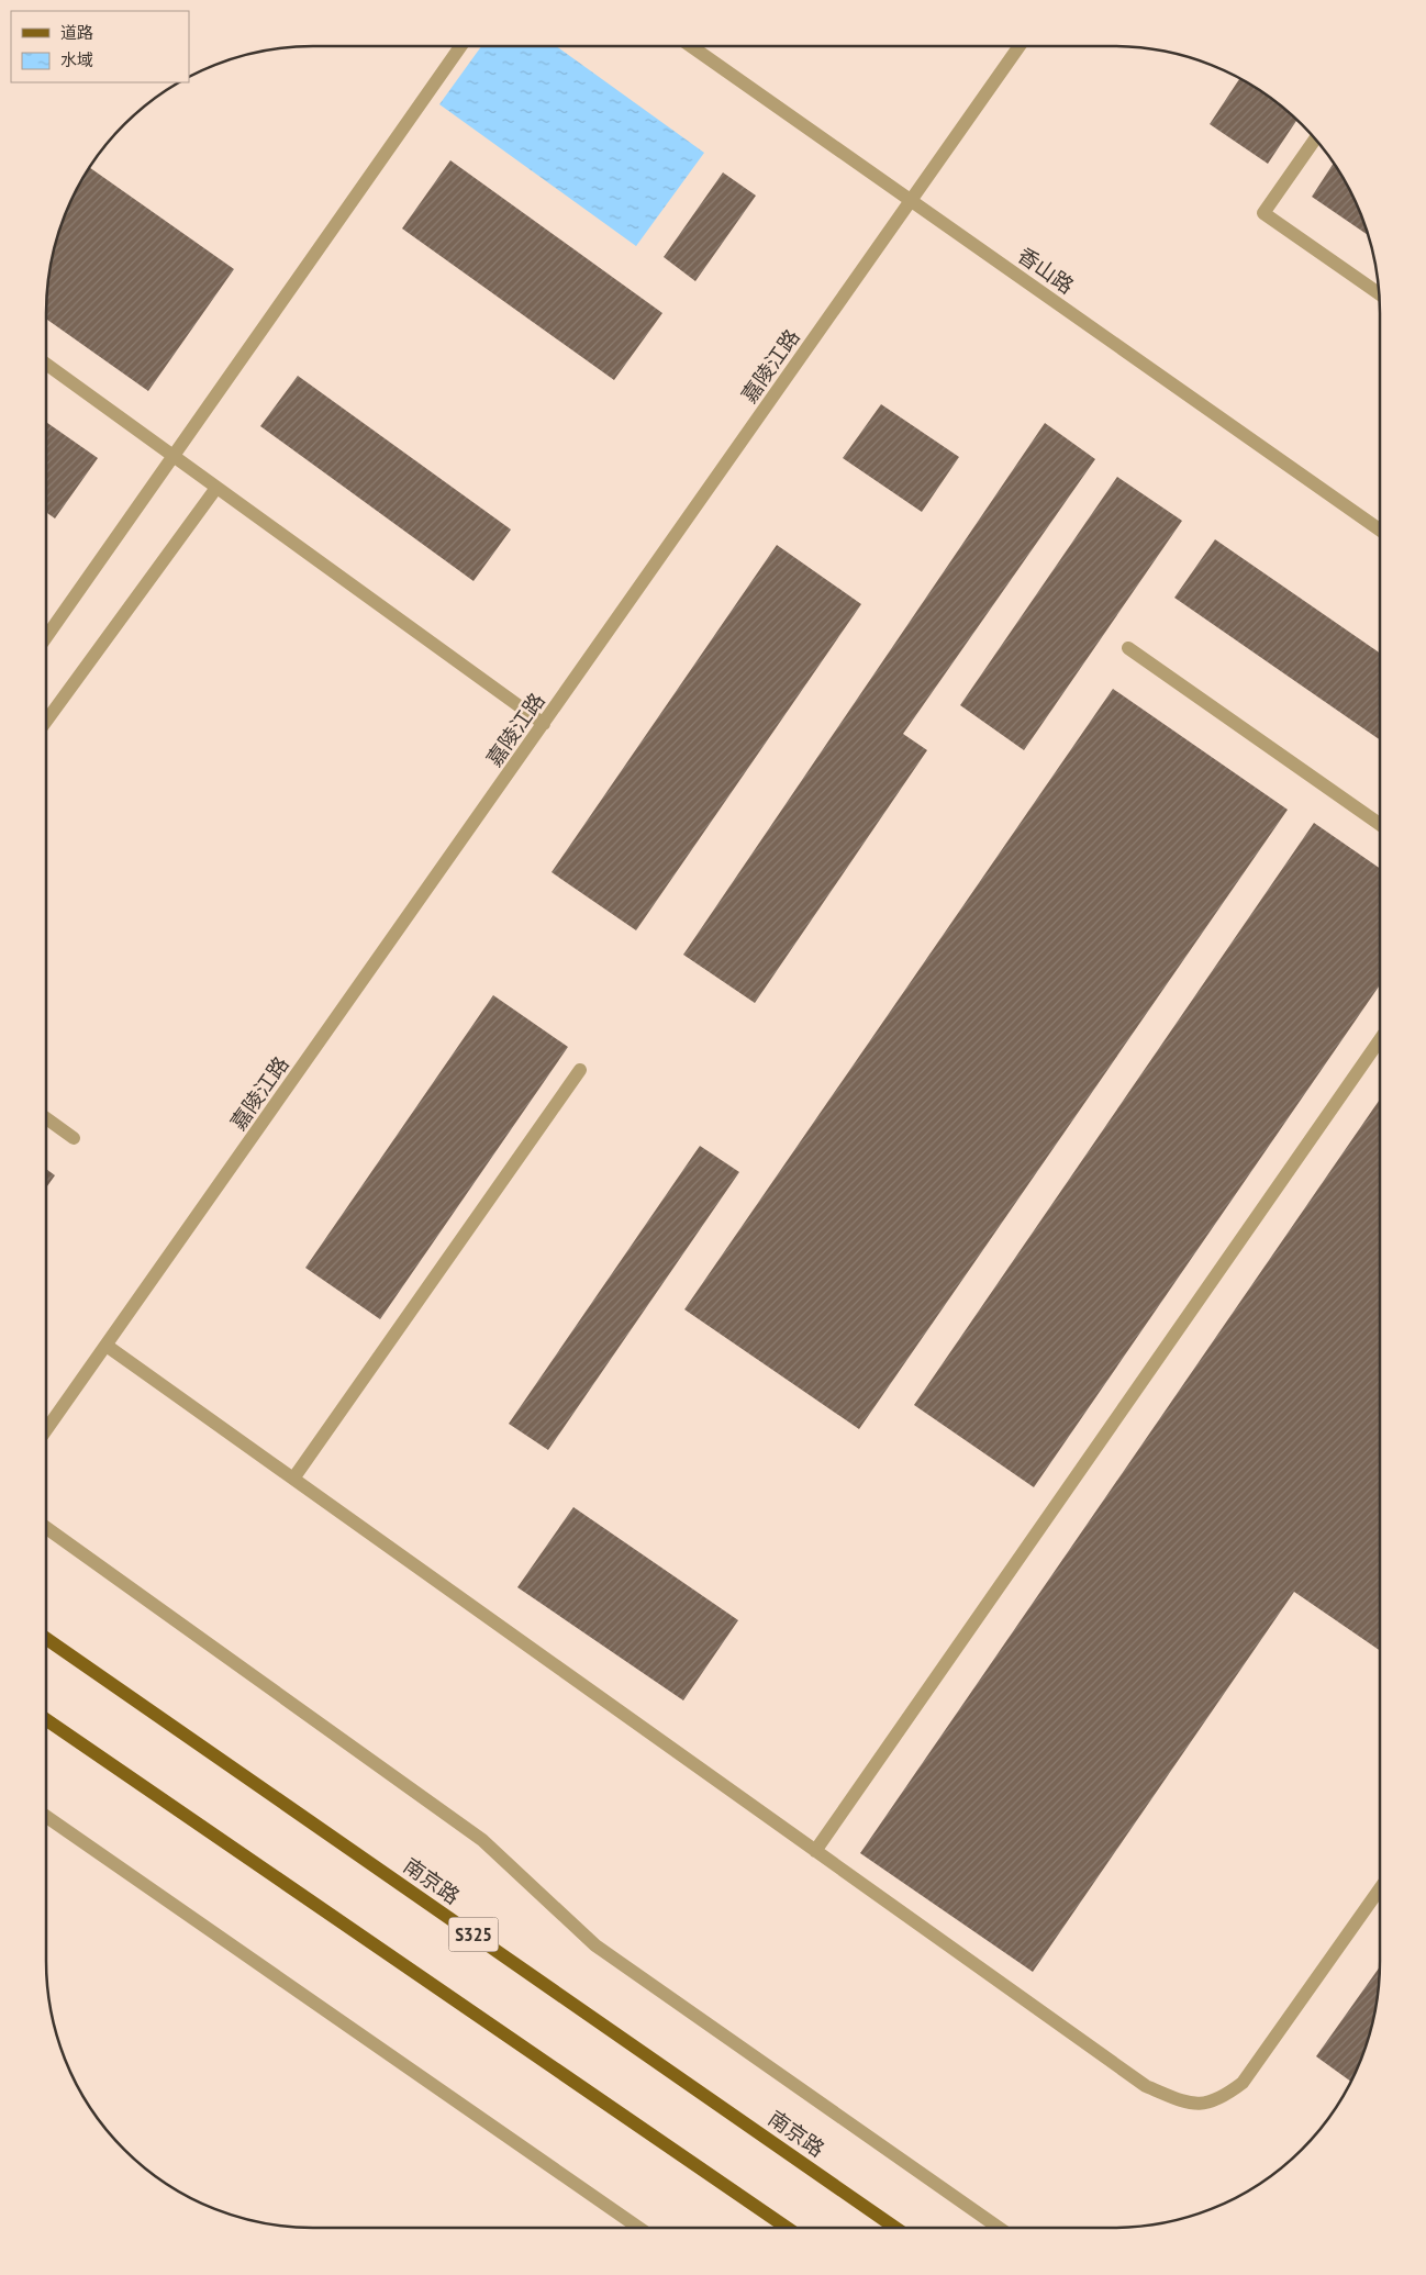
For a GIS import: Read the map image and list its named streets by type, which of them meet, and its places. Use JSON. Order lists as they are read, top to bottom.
{
  "streets": {
    "main road": ["南京路", "S325"],
    "street": ["香山路", "嘉陵江路"]
  },
  "crossings": [
    ["香山路", "嘉陵江路"]
  ],
  "legend": ["道路", "水域"]
}
